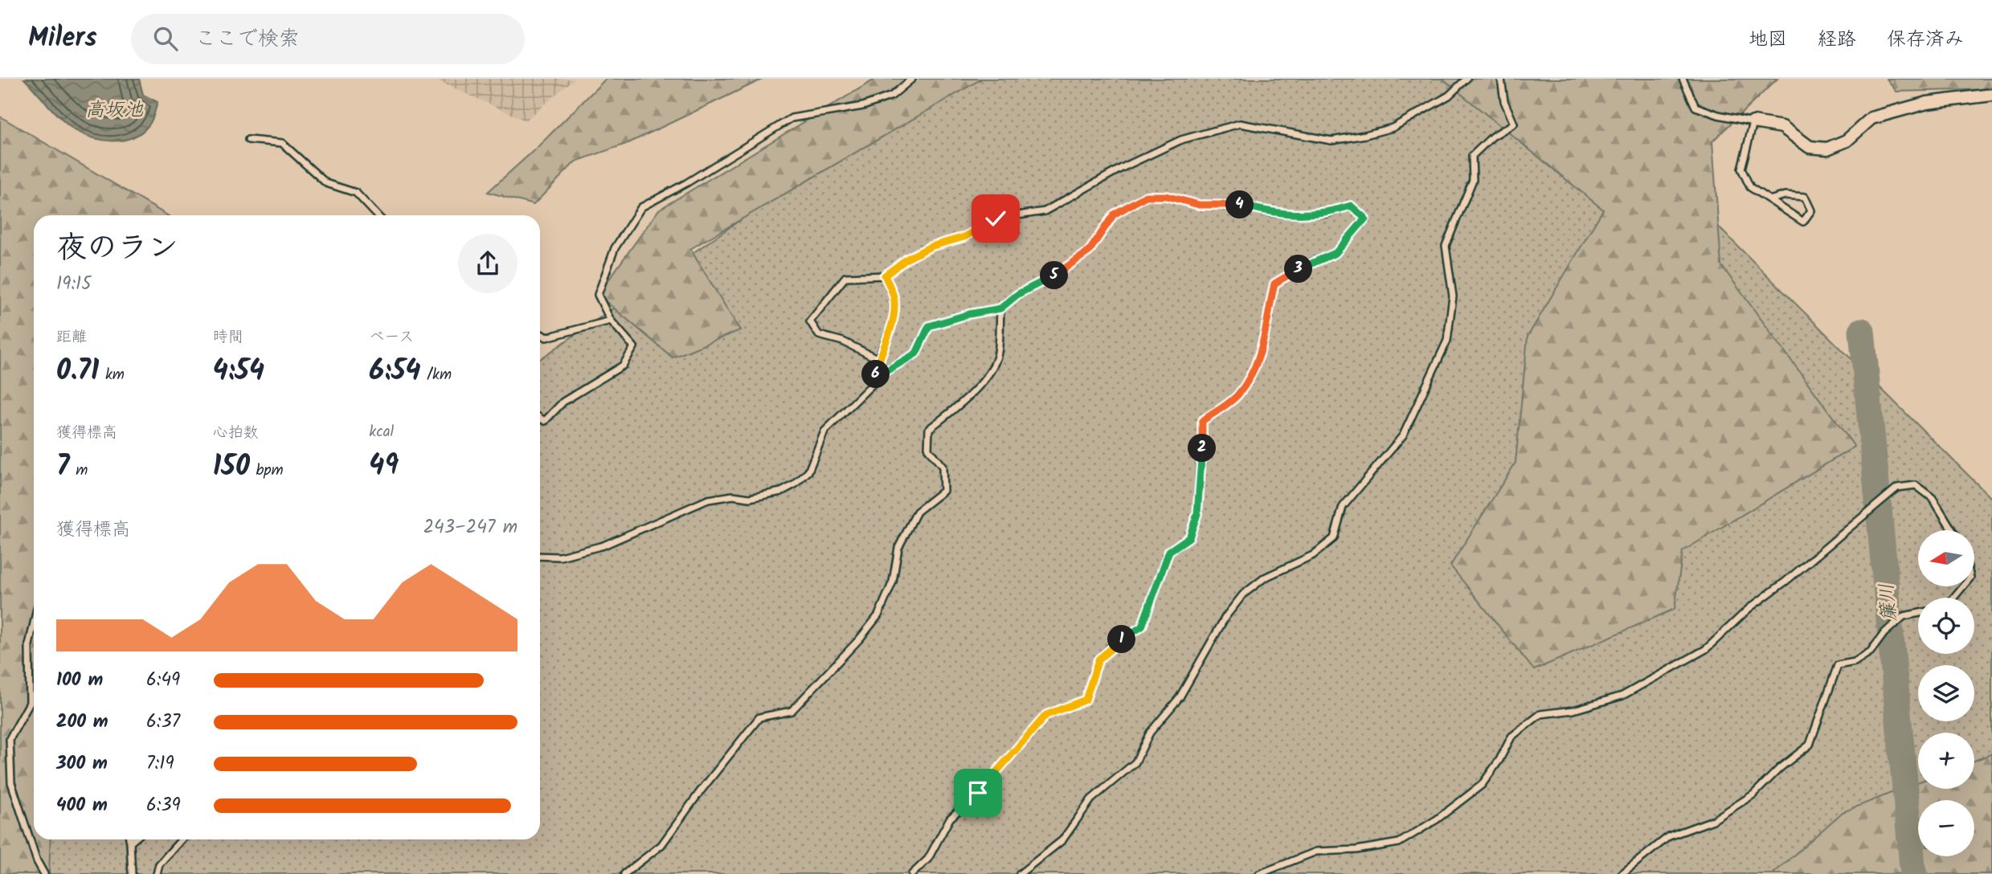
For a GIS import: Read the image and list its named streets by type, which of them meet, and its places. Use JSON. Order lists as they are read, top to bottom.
{
  "water": ["高坂池", "簾川"],
  "north": "left",
  "page": {
    "header": "Milers",
    "search": "ここで検索",
    "nav": ["地図", "経路", "保存済み"],
    "pins": [
      "4",
      "3",
      "5",
      "6",
      "2",
      "1"
    ],
    "heading": ["夜のラン", "19:15"],
    "stats": [
      ["距離", "0.71 km"],
      ["時間", "4:54"],
      ["ペース", "6:54 /km"],
      ["獲得標高", "7 m"],
      ["心拍数", "150 bpm"],
      ["kcal", "49"]
    ],
    "chart": ["獲得標高", "243–247 m"],
    "map_buttons": ["+", "−"],
    "list": [
      {
        "name": "100 m",
        "note": "6:49"
      },
      {
        "name": "200 m",
        "note": "6:37"
      },
      {
        "name": "300 m",
        "note": "7:19"
      },
      {
        "name": "400 m",
        "note": "6:39"
      }
    ]
  }
}
